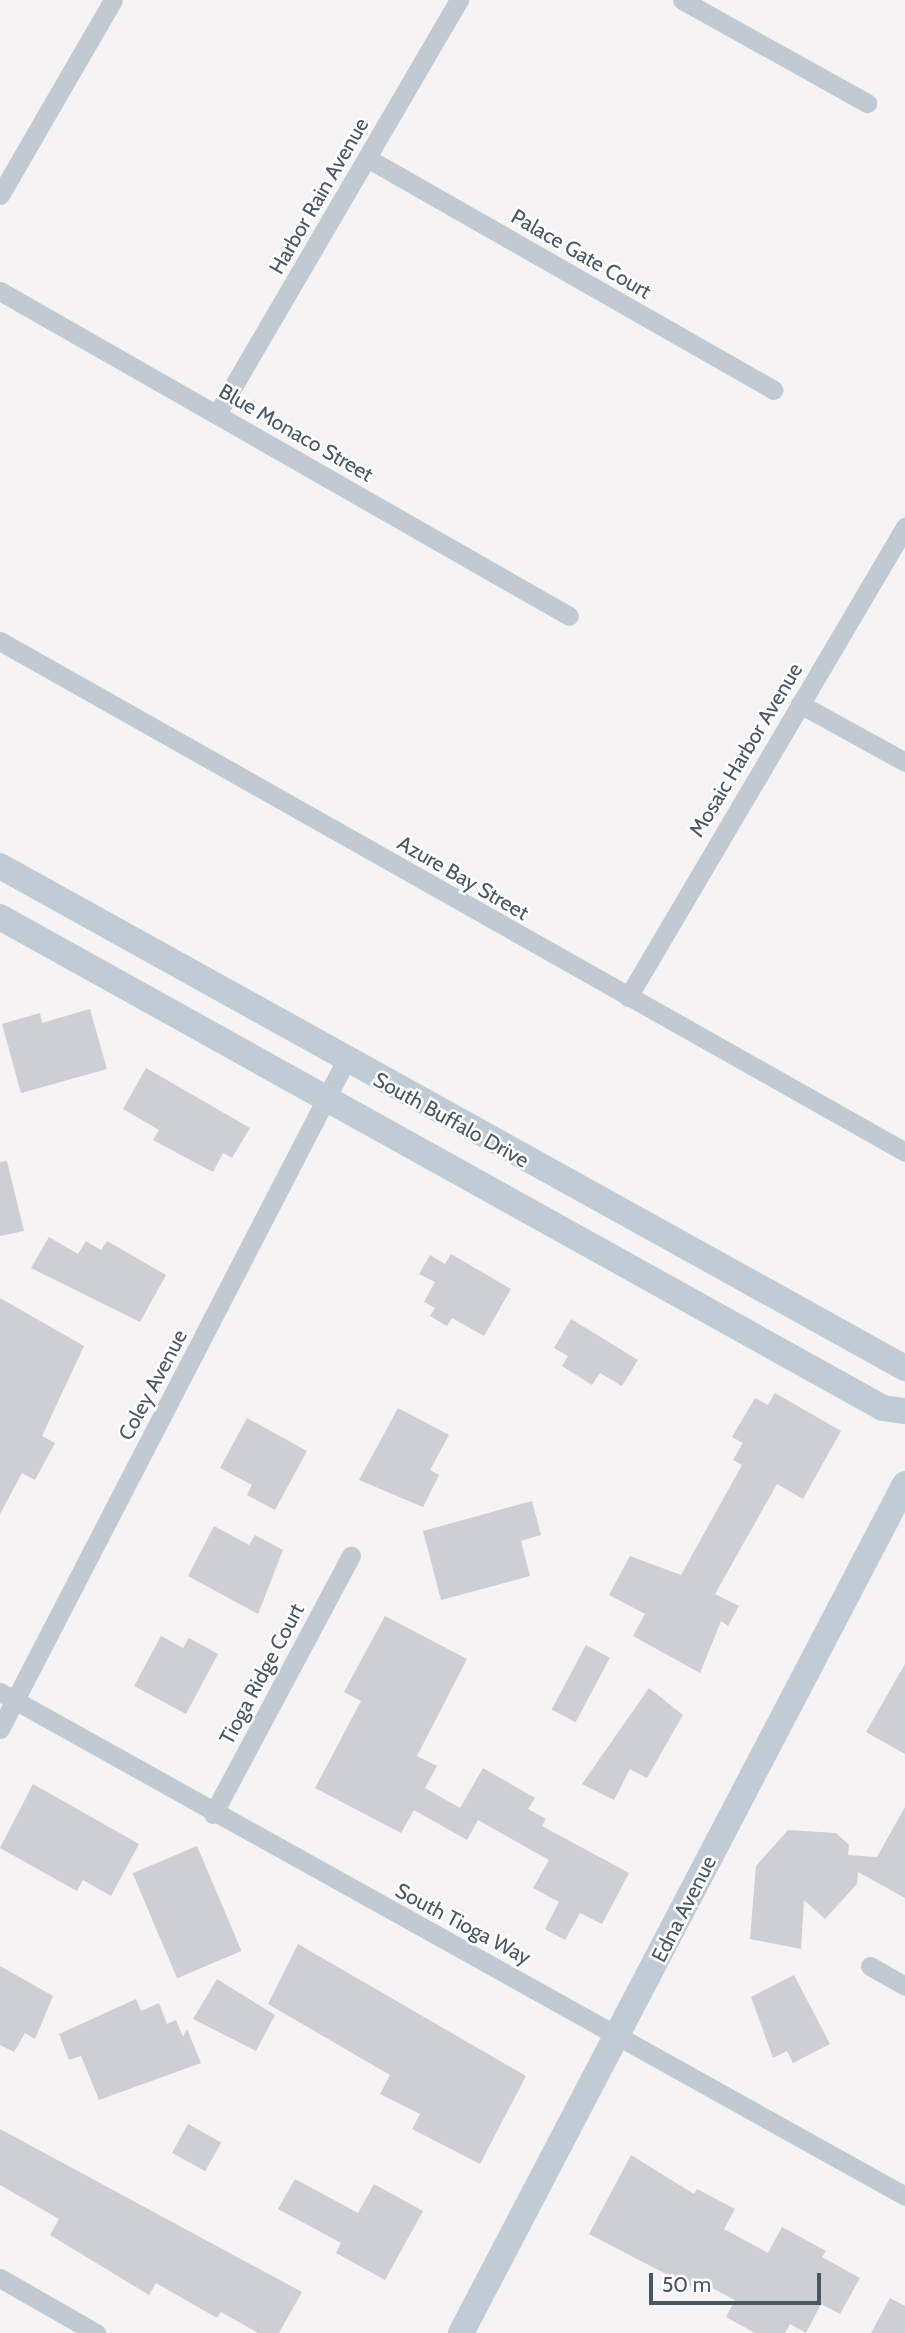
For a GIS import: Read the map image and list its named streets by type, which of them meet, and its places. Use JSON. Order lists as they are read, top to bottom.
{
  "streets": {
    "main road": ["South Buffalo Drive", "Edna Avenue"],
    "street": [
      "Harbor Rain Avenue",
      "Palace Gate Court",
      "Blue Monaco Street",
      "Mosaic Harbor Avenue",
      "Azure Bay Street",
      "Coley Avenue",
      "Tioga Ridge Court",
      "South Tioga Way"
    ]
  },
  "crossings": [
    ["Harbor Rain Avenue", "Palace Gate Court"],
    ["Harbor Rain Avenue", "Blue Monaco Street"],
    ["Mosaic Harbor Avenue", "Azure Bay Street"],
    ["South Buffalo Drive", "Coley Avenue"],
    ["Coley Avenue", "South Tioga Way"],
    ["Tioga Ridge Court", "South Tioga Way"],
    ["Edna Avenue", "South Tioga Way"]
  ],
  "scale_bar": "50 m"
}
